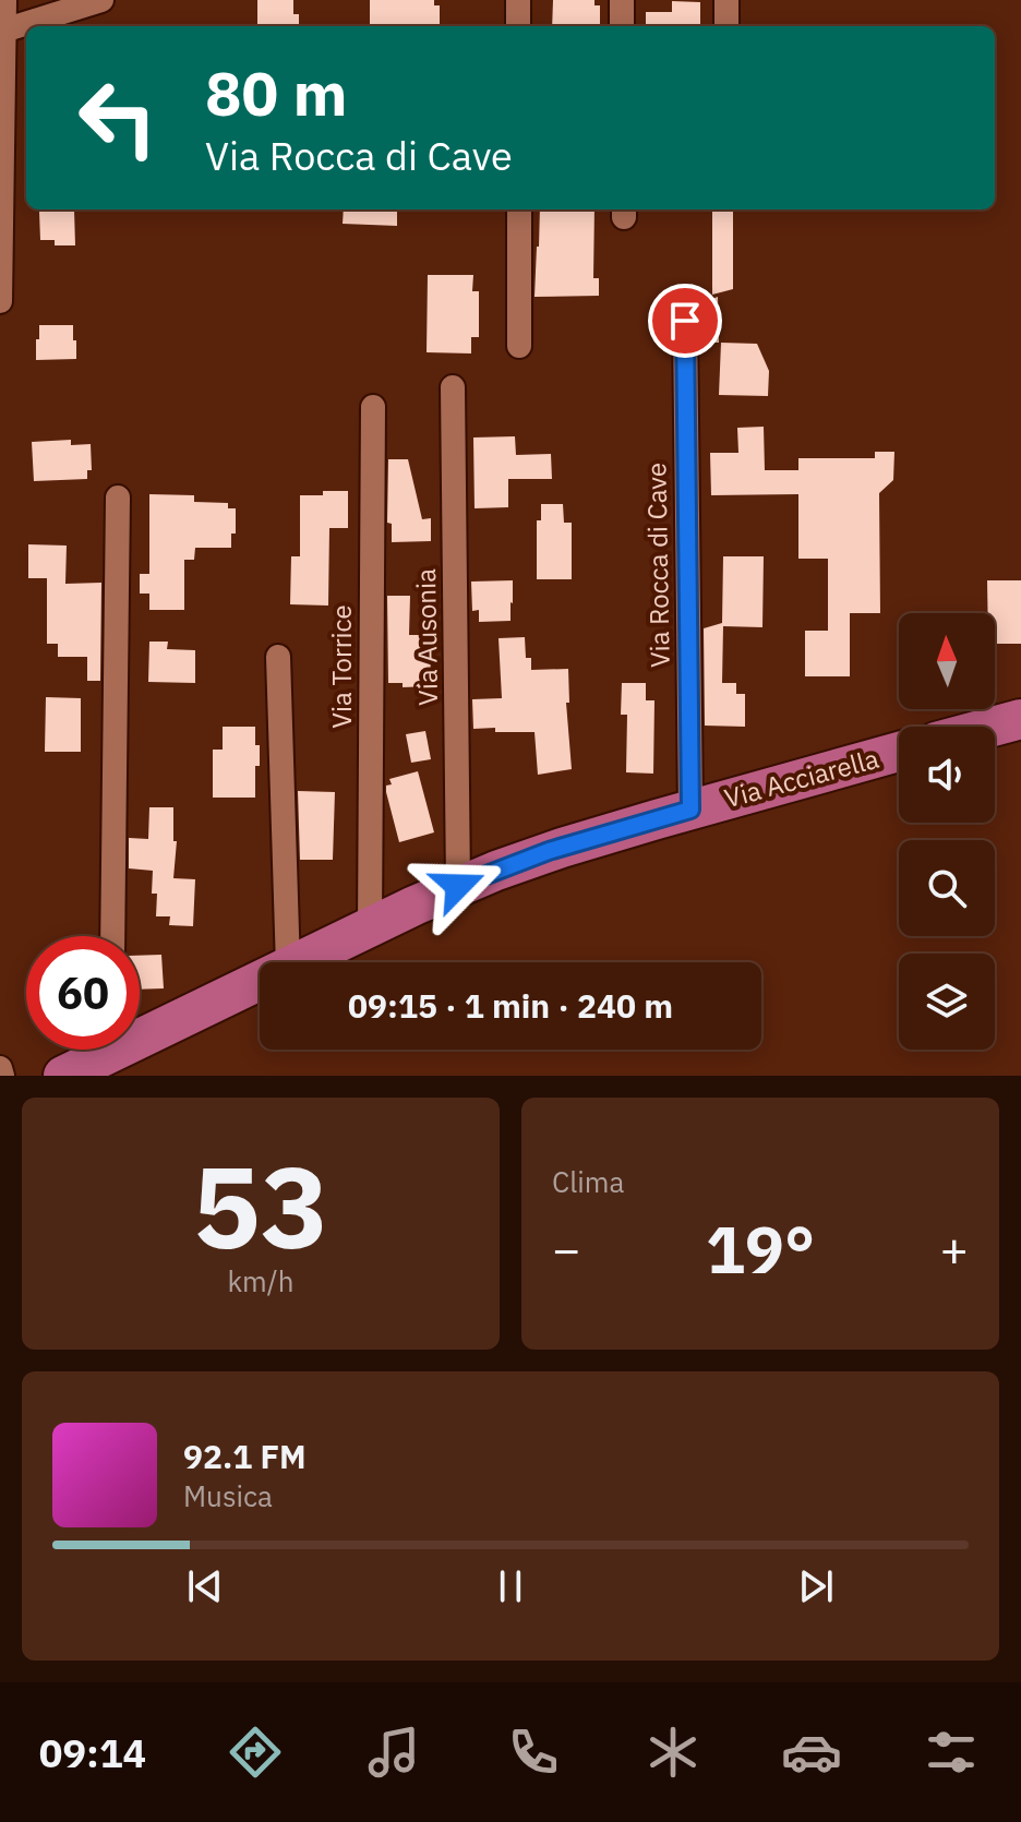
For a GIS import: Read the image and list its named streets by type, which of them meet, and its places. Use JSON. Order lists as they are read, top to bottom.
{
  "streets": {
    "main road": ["Via Acciarella"],
    "street": ["Via Rocca di Cave", "Via Ausonia", "Via Torrice"]
  },
  "crossings": [
    ["Via Rocca di Cave", "Via Acciarella"],
    ["Via Ausonia", "Via Acciarella"],
    ["Via Torrice", "Via Acciarella"]
  ],
  "north": "top",
  "page": {
    "turn": ["80 m", "Via Rocca di Cave"],
    "limit": "60",
    "trip": "09:15 · 1 min · 240 m",
    "tile": [
      ["53", "km/h"],
      "Clima"
    ],
    "heat": ["−", "19°", "+"],
    "song": ["92.1 FM", "Musica"],
    "tabs": "09:14"
  }
}
